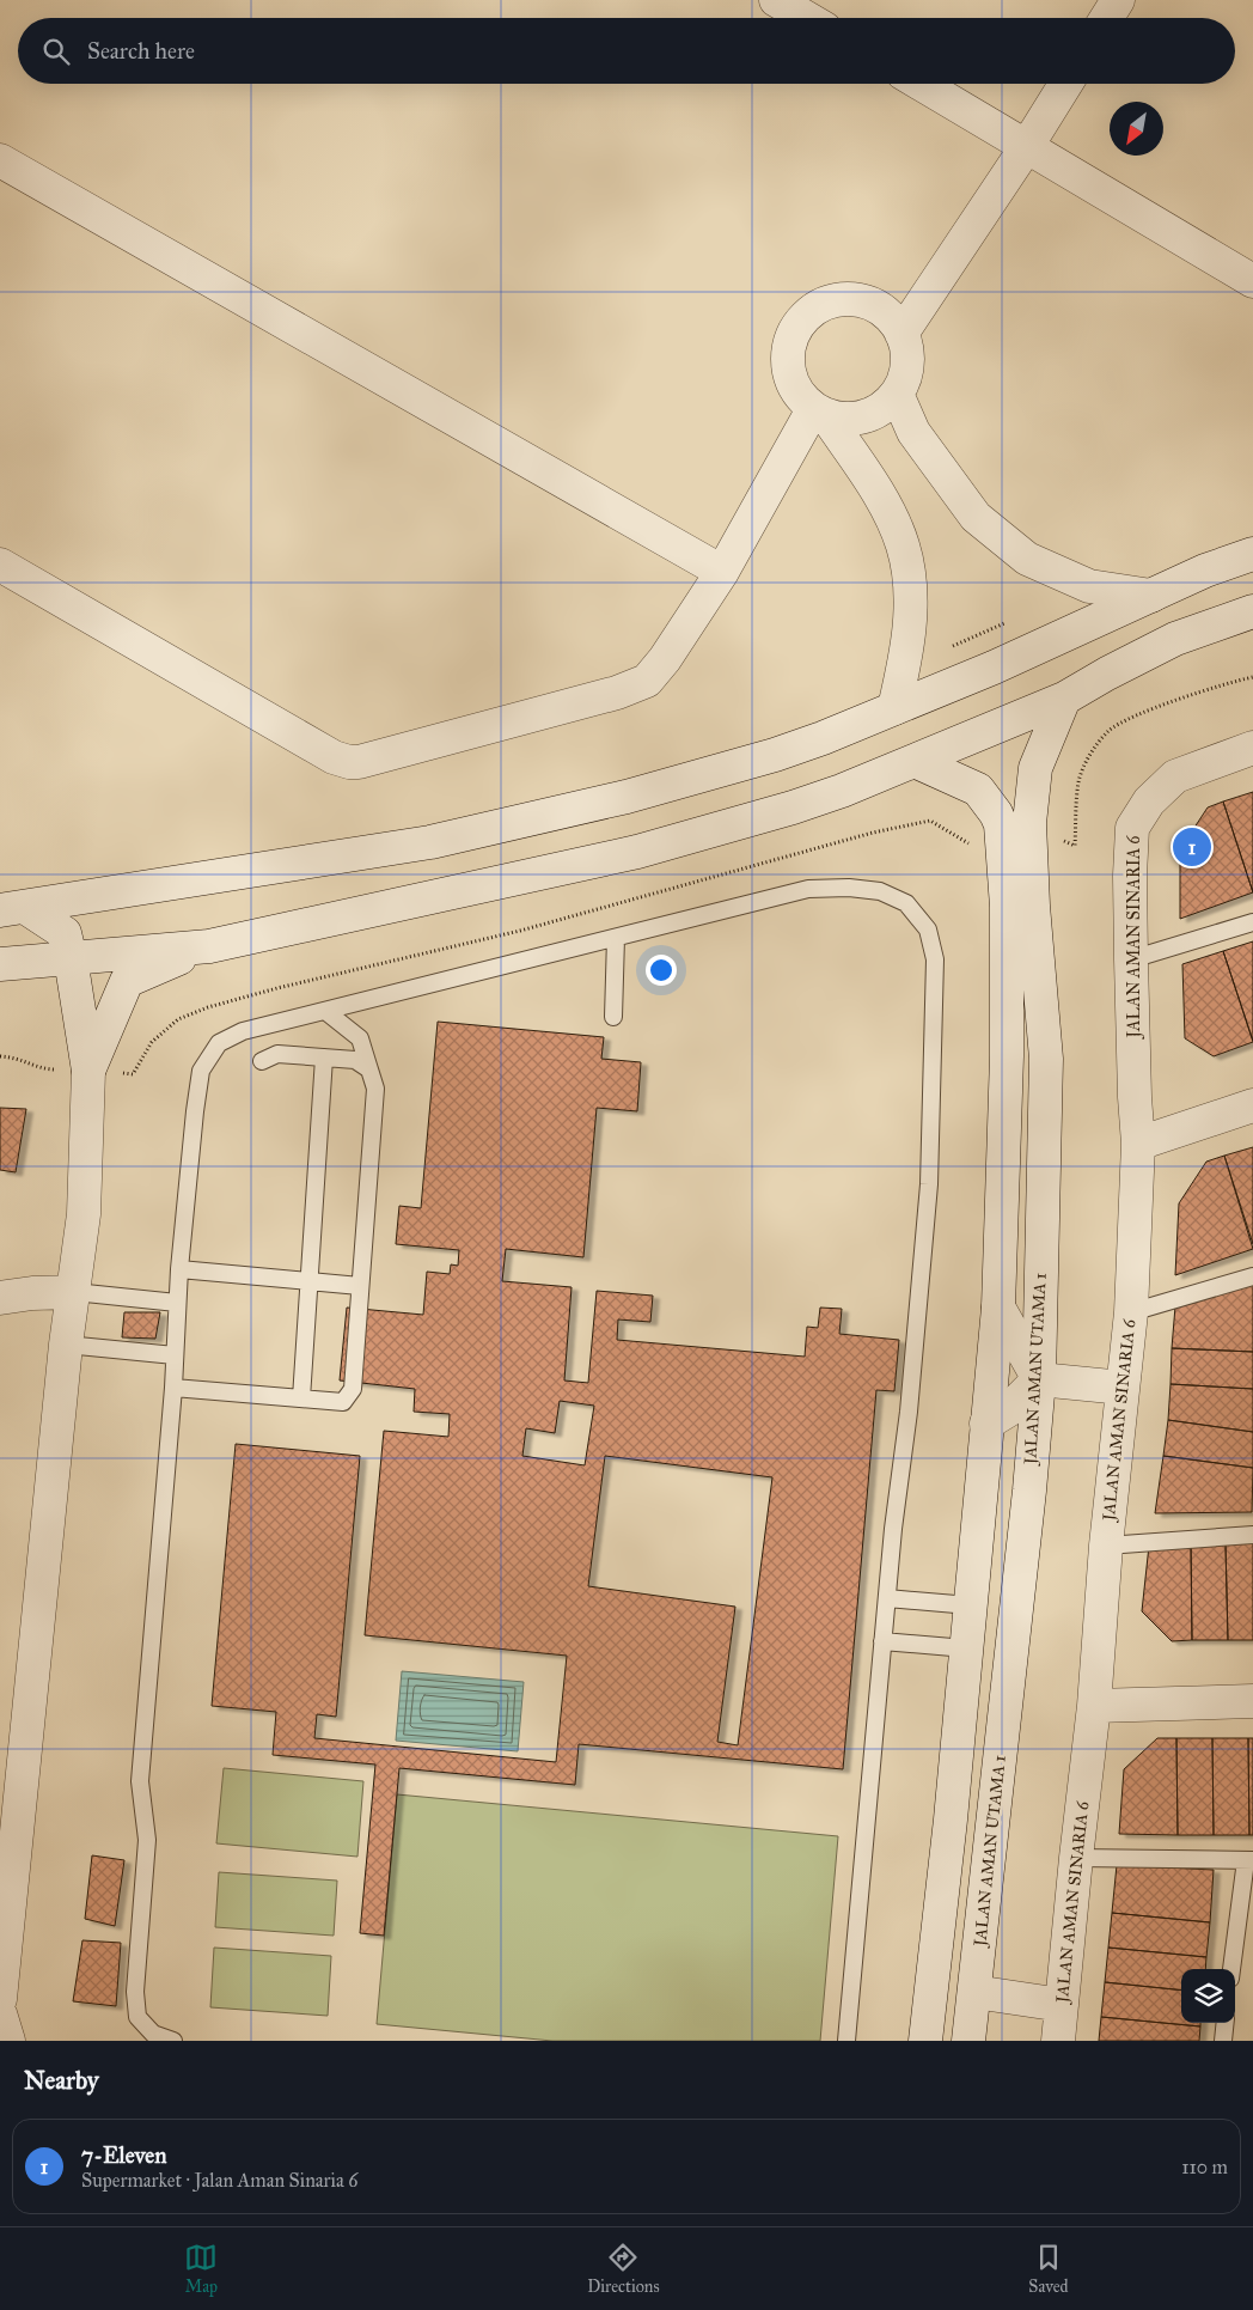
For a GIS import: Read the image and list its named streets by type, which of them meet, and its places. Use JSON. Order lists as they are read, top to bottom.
{
  "streets": {
    "street": ["JALAN AMAN SINARIA 6", "JALAN AMAN UTAMA 1"]
  },
  "north": "bottom left",
  "page": {
    "search": "Search here",
    "pins": "1",
    "heading": "Nearby",
    "list": [
      {
        "mark": "1",
        "name": "7-Eleven",
        "note": "Supermarket · Jalan Aman Sinaria 6",
        "value": "110 m"
      }
    ],
    "nav": ["Map", "Directions", "Saved"]
  }
}
